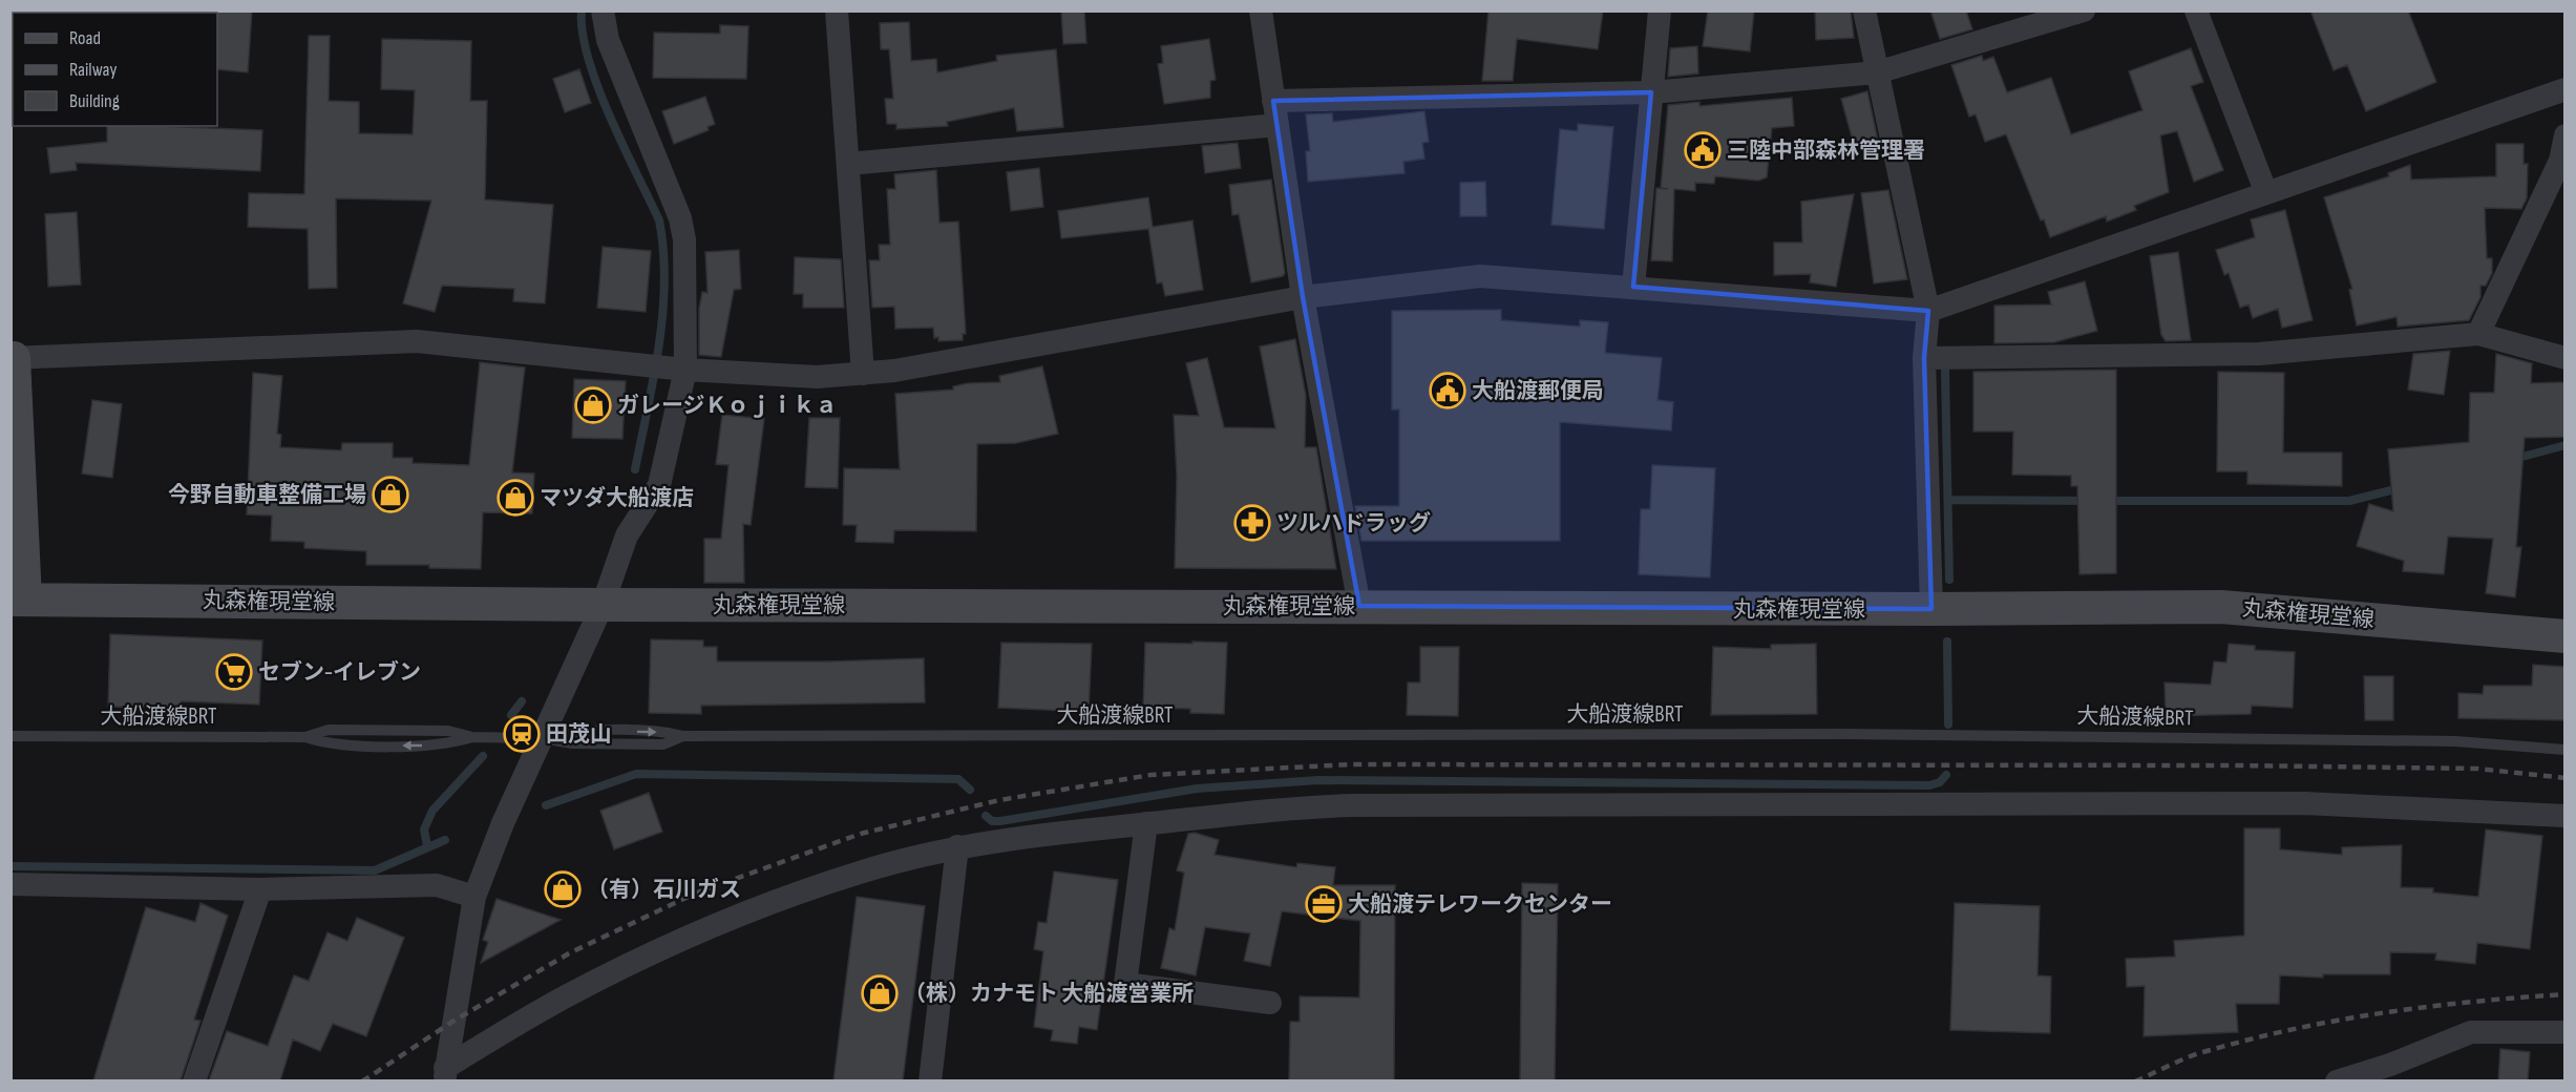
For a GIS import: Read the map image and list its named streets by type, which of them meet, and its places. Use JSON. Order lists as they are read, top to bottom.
{
  "streets": {
    "main road": ["丸森権現堂線"],
    "lane": ["大船渡線BRT"]
  },
  "places": {
    "public building": ["三陸中部森林管理署", "大船渡郵便局"],
    "shop": [
      "ガレージＫｏｊｉｋａ",
      "今野自動車整備工場",
      "マツダ大船渡店",
      "（有）石川ガス",
      "（株）カナモト 大船渡営業所"
    ],
    "pharmacy": ["ツルハドラッグ"],
    "supermarket": ["セブン-イレブン"],
    "station": ["田茂山"],
    "office": ["大船渡テレワークセンター"]
  },
  "legend": ["Road", "Railway", "Building"]
}
